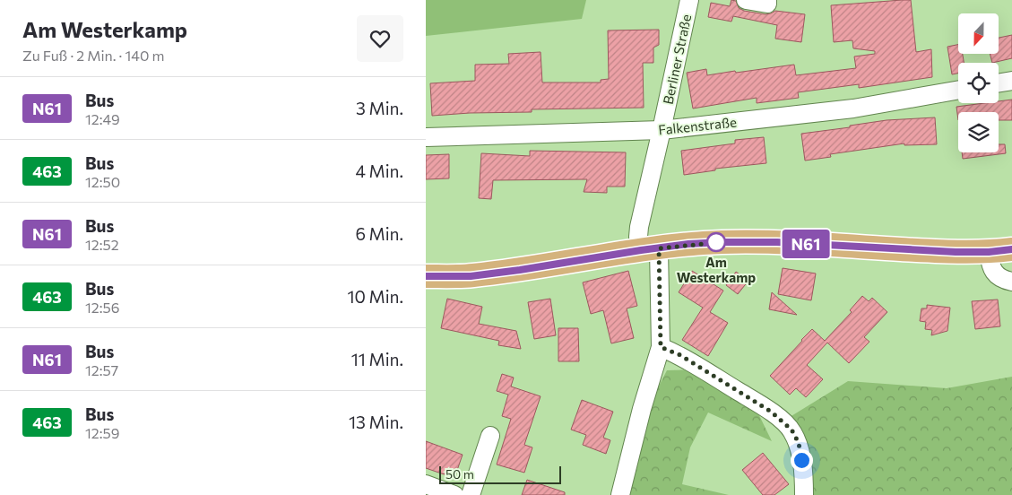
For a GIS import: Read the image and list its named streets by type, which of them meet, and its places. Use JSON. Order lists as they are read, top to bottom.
{
  "streets": {
    "street": ["Berliner Straße", "Falkenstraße"]
  },
  "crossings": [
    ["Berliner Straße", "Falkenstraße"]
  ],
  "places": ["Am Westerkamp"],
  "lines": ["bus line N61"],
  "scale_bar": "50 m",
  "north": "bottom",
  "page": {
    "heading": ["Am Westerkamp", "Zu Fuß · 2 Min. · 140 m"],
    "on_map": "N61",
    "list": [
      {
        "mark": "N61",
        "name": "Bus",
        "note": "12:49",
        "value": "3 Min."
      },
      {
        "mark": "463",
        "name": "Bus",
        "note": "12:50",
        "value": "4 Min."
      },
      {
        "mark": "N61",
        "name": "Bus",
        "note": "12:52",
        "value": "6 Min."
      },
      {
        "mark": "463",
        "name": "Bus",
        "note": "12:56",
        "value": "10 Min."
      },
      {
        "mark": "N61",
        "name": "Bus",
        "note": "12:57",
        "value": "11 Min."
      },
      {
        "mark": "463",
        "name": "Bus",
        "note": "12:59",
        "value": "13 Min."
      }
    ],
    "scale": "50 m"
  }
}
